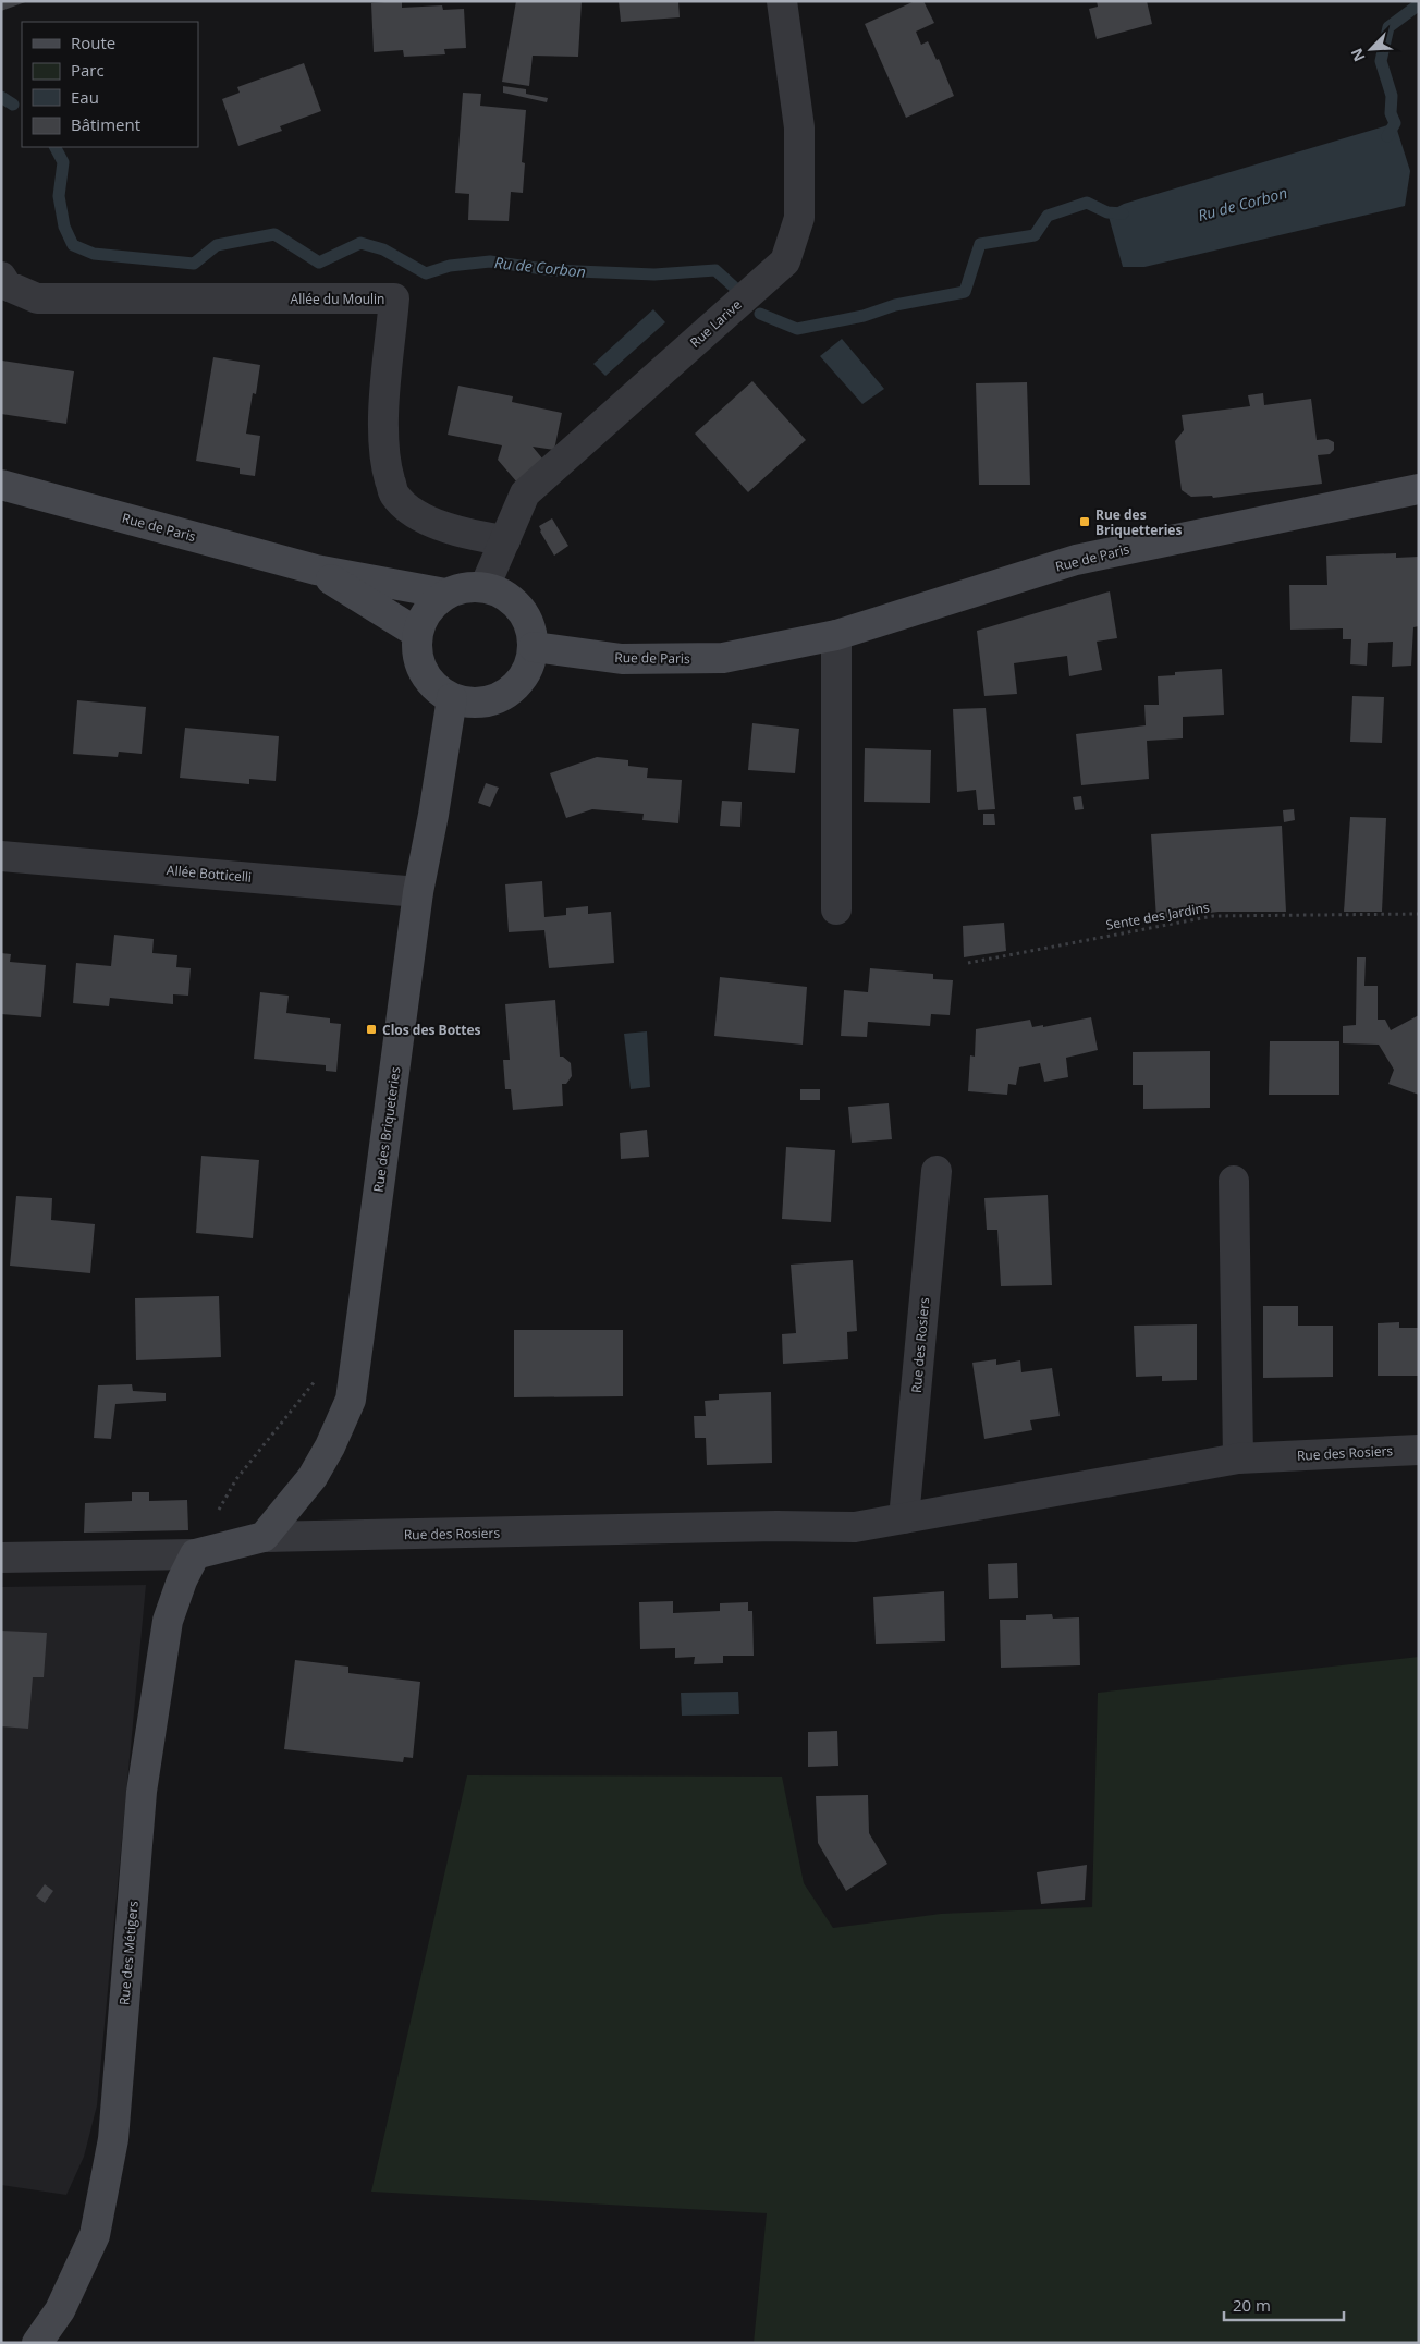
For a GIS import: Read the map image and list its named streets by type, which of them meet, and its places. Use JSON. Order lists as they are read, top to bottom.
{
  "streets": {
    "main road": [
      "Rue de Paris",
      "Rue des Briqueteries",
      "Rue des Rosiers",
      "Rue des Métigers"
    ],
    "street": ["Allée du Moulin", "Rue Larive", "Allée Botticelli"],
    "path": ["Sente des Jardins"]
  },
  "crossings": [
    ["Allée du Moulin", "Rue Larive"],
    ["Rue Larive", "Rue de Paris"],
    ["Rue Larive", "Rue des Briqueteries"],
    ["Rue de Paris", "Rue des Briqueteries"],
    ["Allée Botticelli", "Rue des Briqueteries"],
    ["Rue des Briqueteries", "Rue des Rosiers"],
    ["Rue des Rosiers", "Rue des Métigers"]
  ],
  "water": ["Ru de Corbon"],
  "places": {
    "transit": ["Rue des Briquetteries", "Clos des Bottes"]
  },
  "legend": [
    "Route",
    "Parc",
    "Eau",
    "Bâtiment"
  ],
  "scale_bar": "20 m",
  "north": "bottom left"
}
